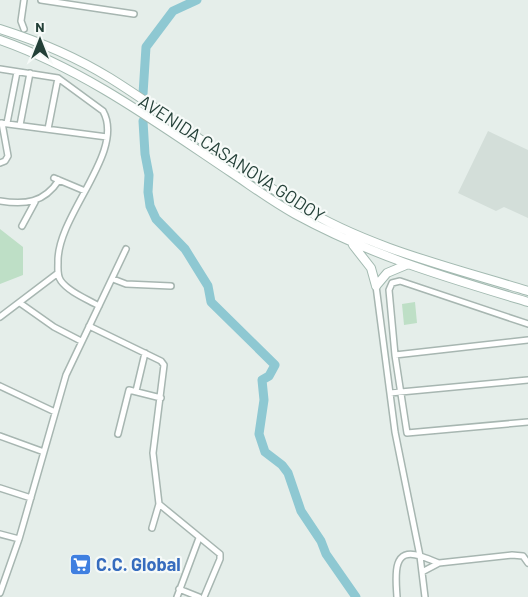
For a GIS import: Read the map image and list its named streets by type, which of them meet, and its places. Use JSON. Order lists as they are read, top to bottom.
{
  "streets": {
    "street": ["AVENIDA CASANOVA GODOY"]
  },
  "places": {
    "supermarket": ["C.C. Global"]
  },
  "north": "top"
}
